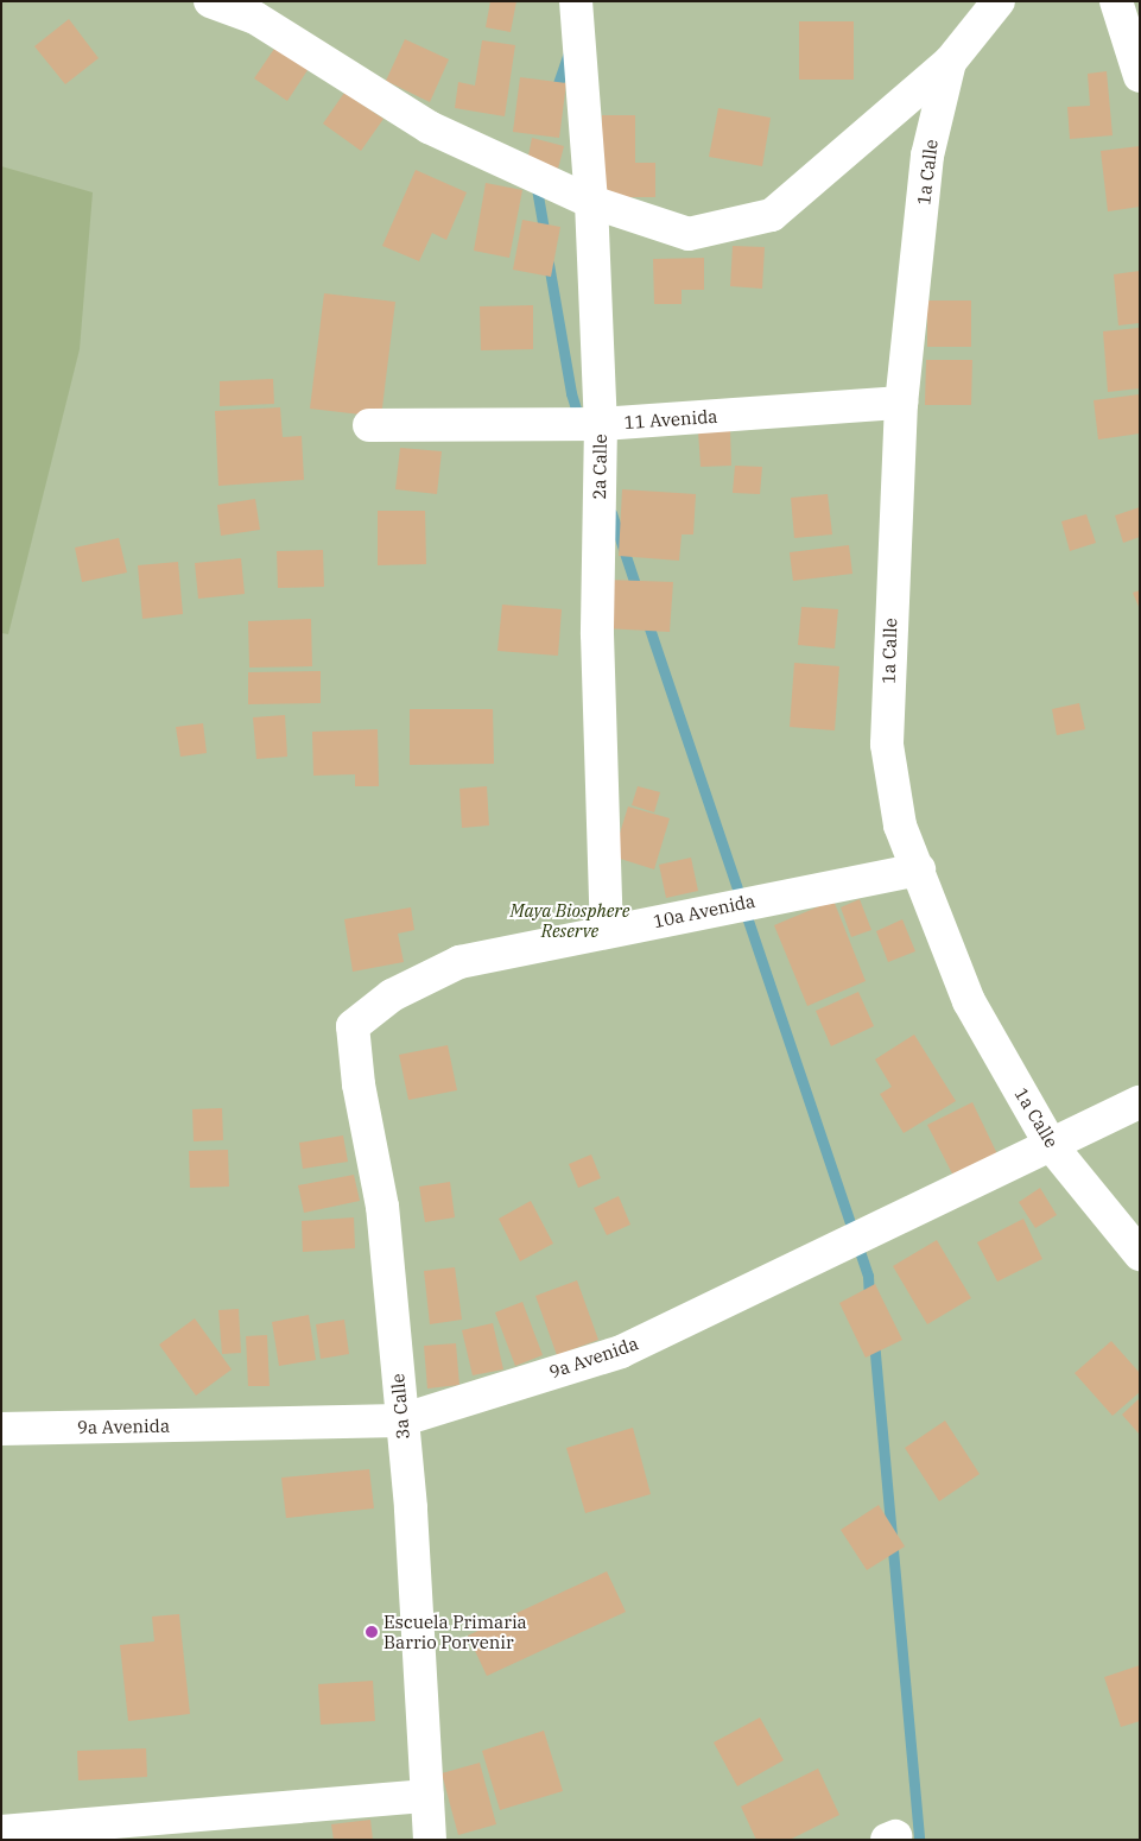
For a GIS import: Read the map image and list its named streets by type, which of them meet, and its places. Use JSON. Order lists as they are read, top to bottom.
{
  "streets": {
    "street": [
      "1a Calle",
      "11 Avenida",
      "2a Calle",
      "10a Avenida",
      "9a Avenida",
      "3a Calle"
    ]
  },
  "crossings": [
    ["1a Calle", "11 Avenida"],
    ["1a Calle", "10a Avenida"],
    ["1a Calle", "9a Avenida"],
    ["11 Avenida", "2a Calle"],
    ["2a Calle", "10a Avenida"],
    ["10a Avenida", "3a Calle"],
    ["9a Avenida", "3a Calle"]
  ],
  "parks": ["Maya Biosphere Reserve"],
  "places": ["Escuela Primaria Barrio Porvenir"]
}
